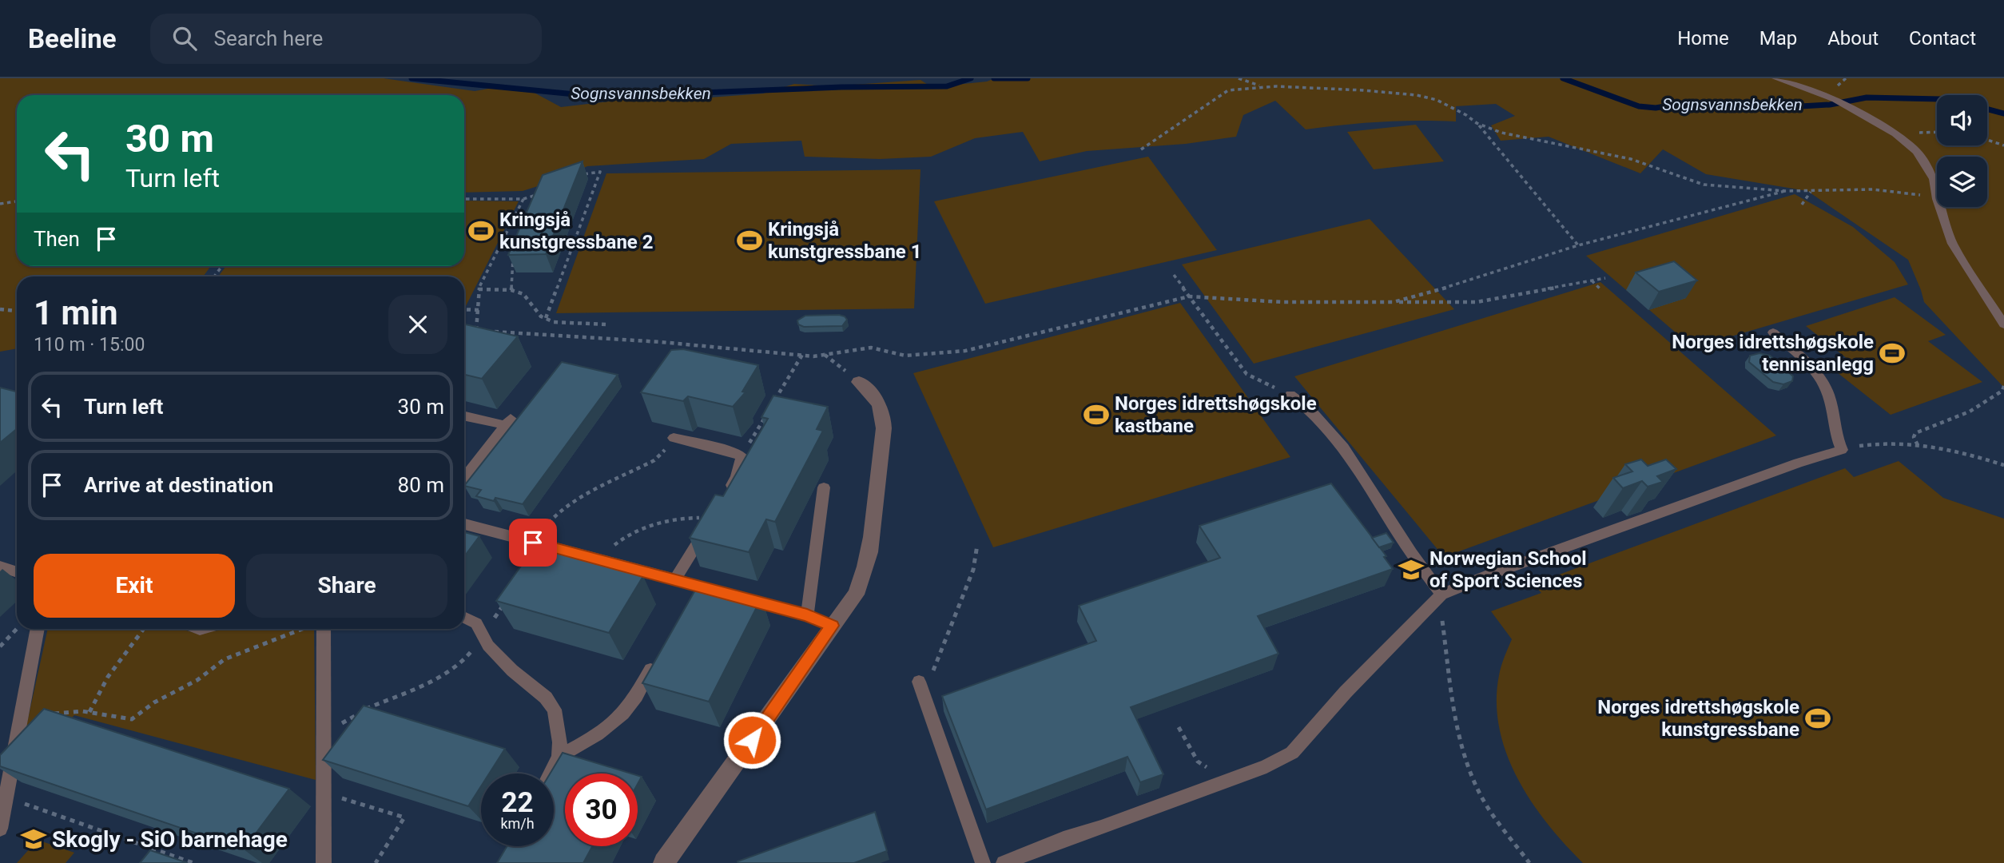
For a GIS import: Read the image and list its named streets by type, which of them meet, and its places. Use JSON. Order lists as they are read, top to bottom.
{
  "water": ["Sognsvannsbekken"],
  "places": {
    "sports": [
      "Kringsjå kunstgressbane 2",
      "Kringsjå kunstgressbane 1",
      "Norges idrettshøgskole tennisanlegg",
      "Norges idrettshøgskole kastbane",
      "Norges idrettshøgskole kunstgressbane"
    ],
    "school or university": ["Norwegian School of Sport Sciences", "Skogly - SiO barnehage"]
  },
  "page": {
    "header": "Beeline",
    "search": "Search here",
    "nav": [
      "Home",
      "Map",
      "About",
      "Contact"
    ],
    "turn": ["30 m", "Turn left"],
    "then": "Then",
    "heading": ["1 min", "110 m · 15:00"],
    "list": [
      {
        "name": "Turn left",
        "value": "30 m"
      },
      {
        "name": "Arrive at destination",
        "value": "80 m"
      }
    ],
    "buttons": ["Exit", "Share"],
    "speed": "22 km/h",
    "limit": "30"
  }
}
